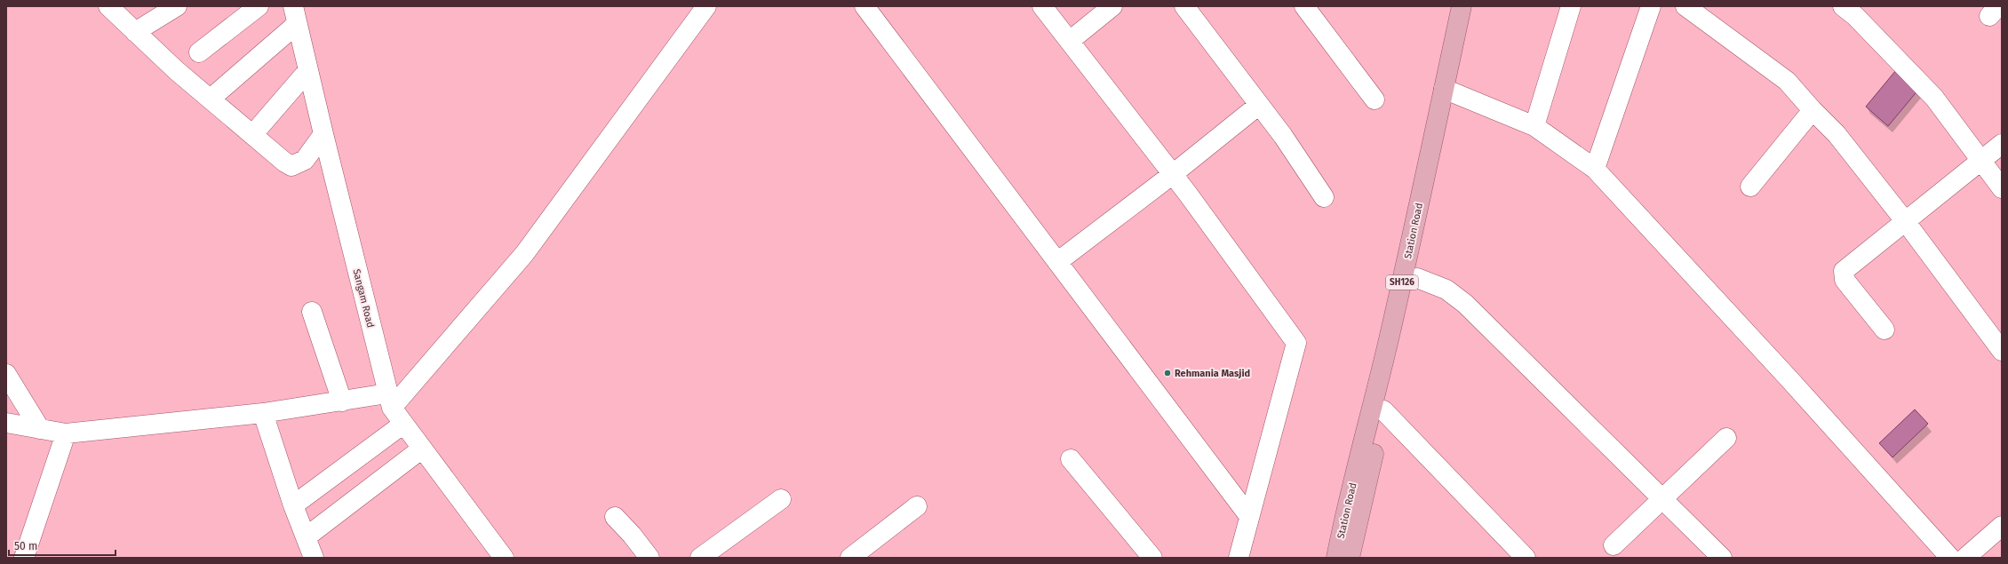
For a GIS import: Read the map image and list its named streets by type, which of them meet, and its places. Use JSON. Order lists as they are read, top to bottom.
{
  "streets": {
    "main road": ["Station Road", "SH126"],
    "street": ["Sangam Road"]
  },
  "places": ["Rehmania Masjid"],
  "scale_bar": "50 m"
}
